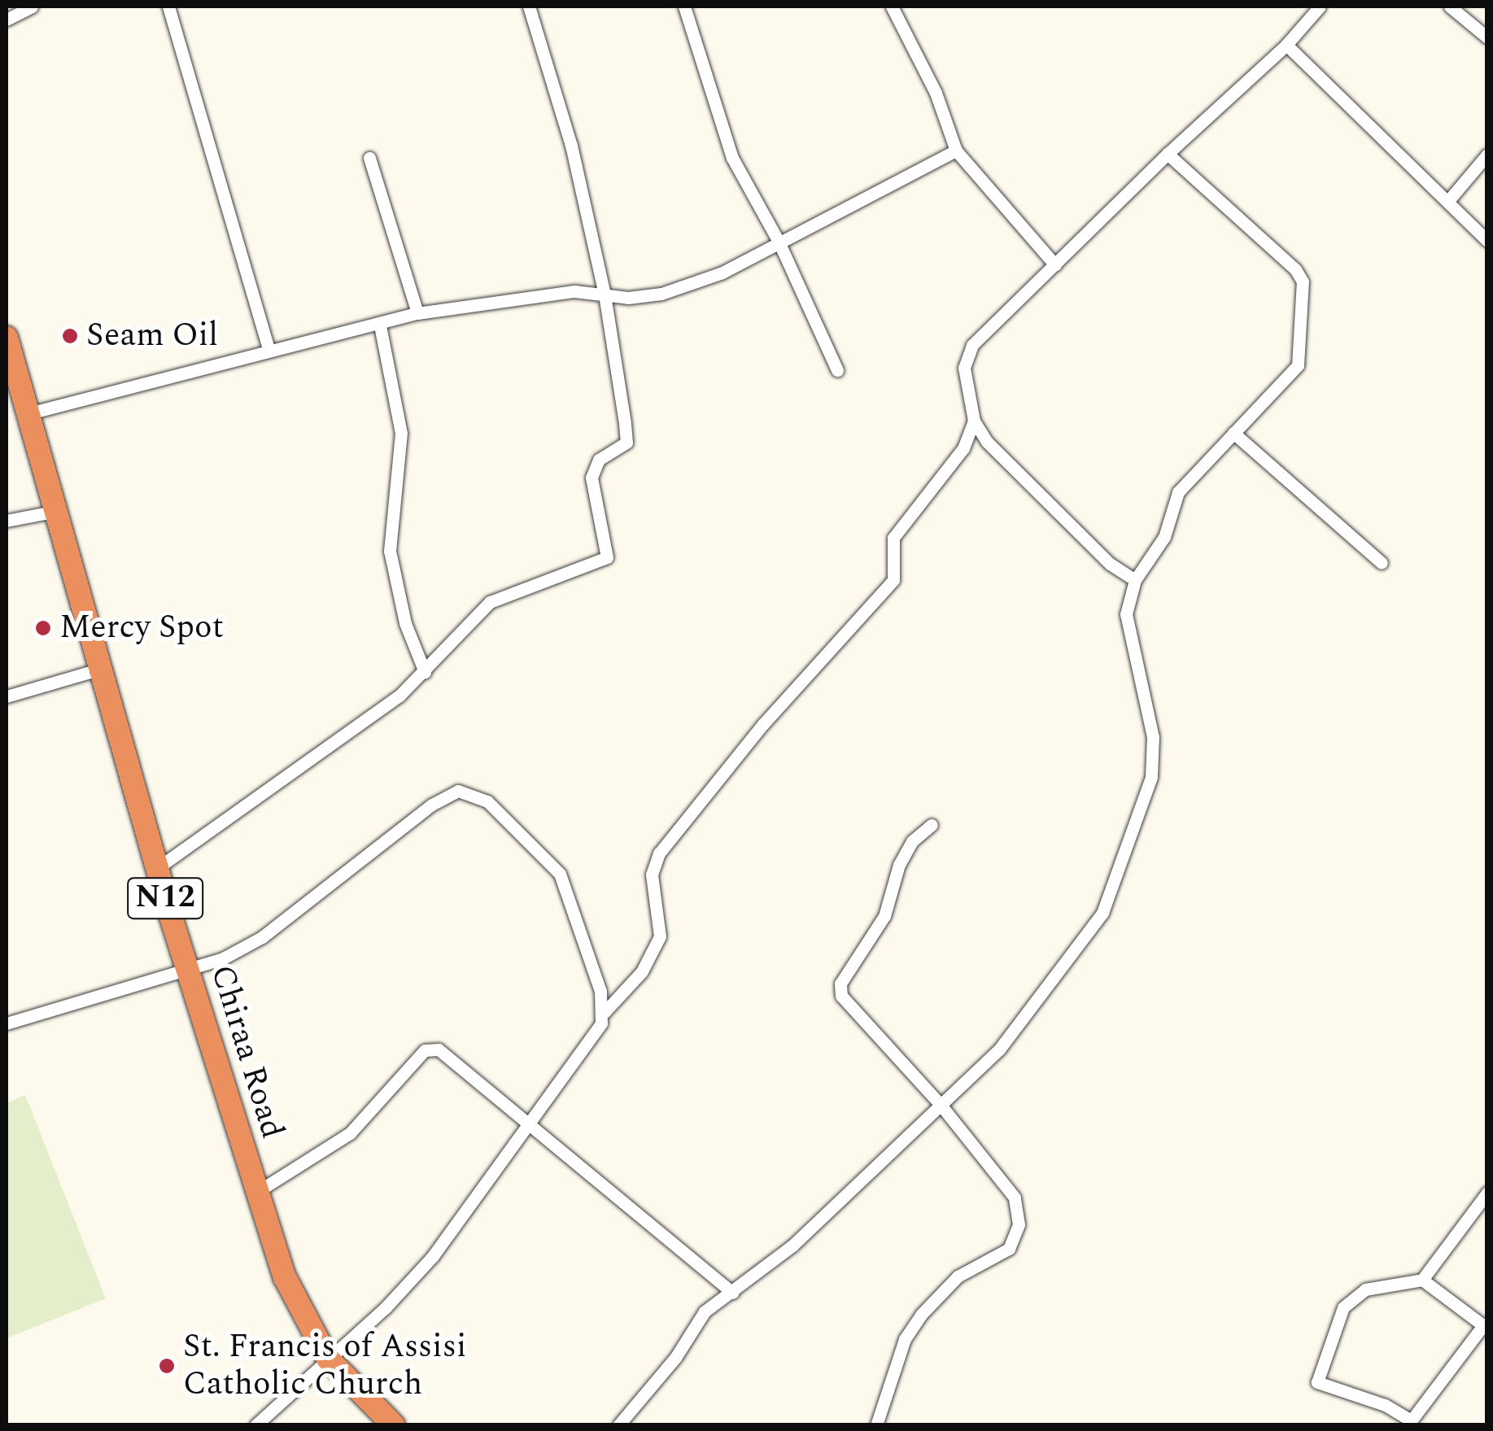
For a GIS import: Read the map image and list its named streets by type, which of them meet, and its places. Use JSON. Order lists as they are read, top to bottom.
{
  "streets": {
    "highway": ["N12", "Chiraa Road"]
  },
  "places": ["Seam Oil", "Mercy Spot", "St. Francis of Assisi Catholic Church"]
}
